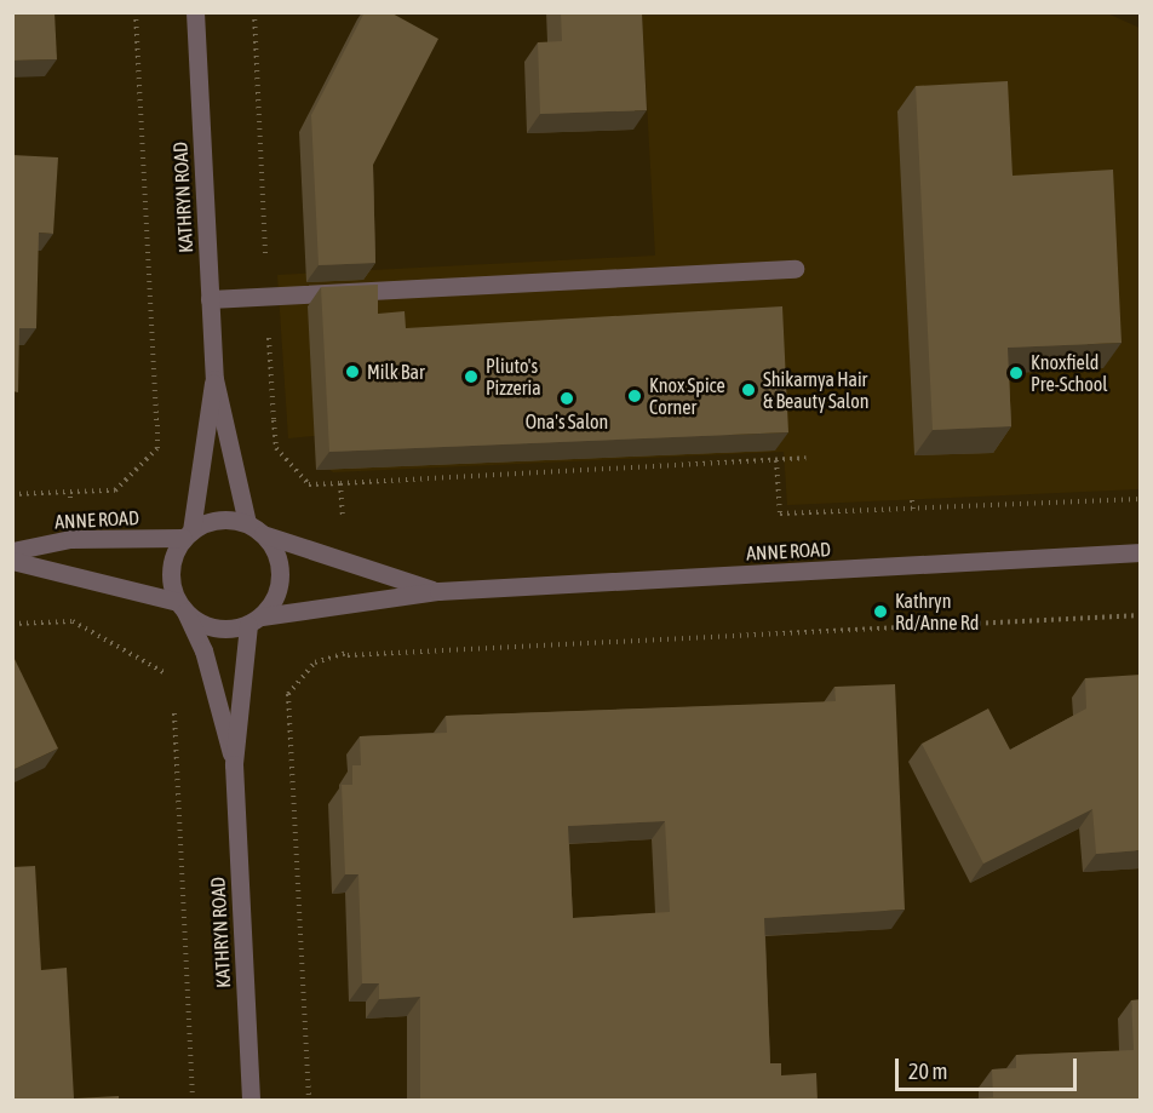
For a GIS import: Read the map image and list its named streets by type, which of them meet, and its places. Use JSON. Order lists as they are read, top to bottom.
{
  "streets": {
    "street": ["KATHRYN ROAD", "ANNE ROAD"]
  },
  "crossings": [
    ["KATHRYN ROAD", "ANNE ROAD"]
  ],
  "places": [
    "Milk Bar",
    "Knoxfield Pre-School",
    "Pliuto's Pizzeria",
    "Shikarnya Hair & Beauty Salon",
    "Knox Spice Corner",
    "Ona's Salon",
    "Kathryn Rd/Anne Rd"
  ],
  "scale_bar": "20 m"
}
